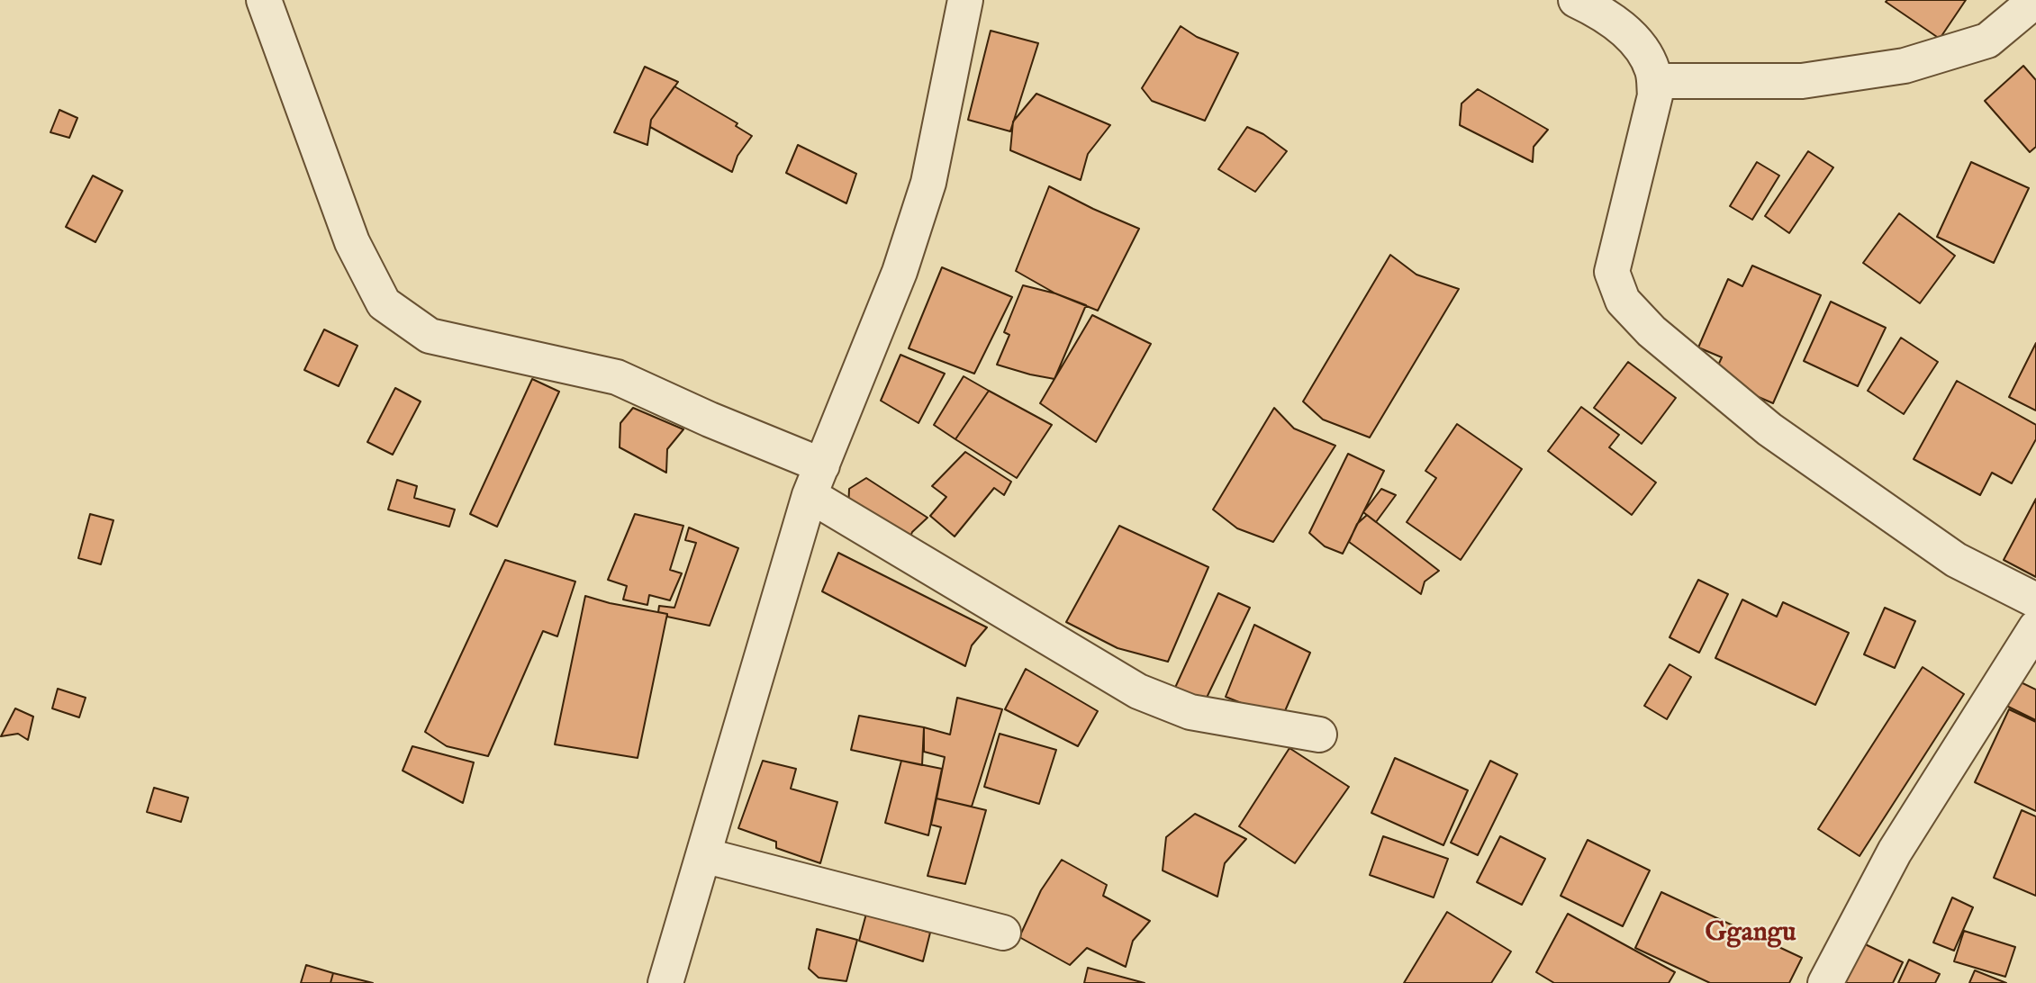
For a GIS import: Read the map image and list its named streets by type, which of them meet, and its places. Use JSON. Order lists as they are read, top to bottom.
{
  "districts": ["Ggangu"]
}
